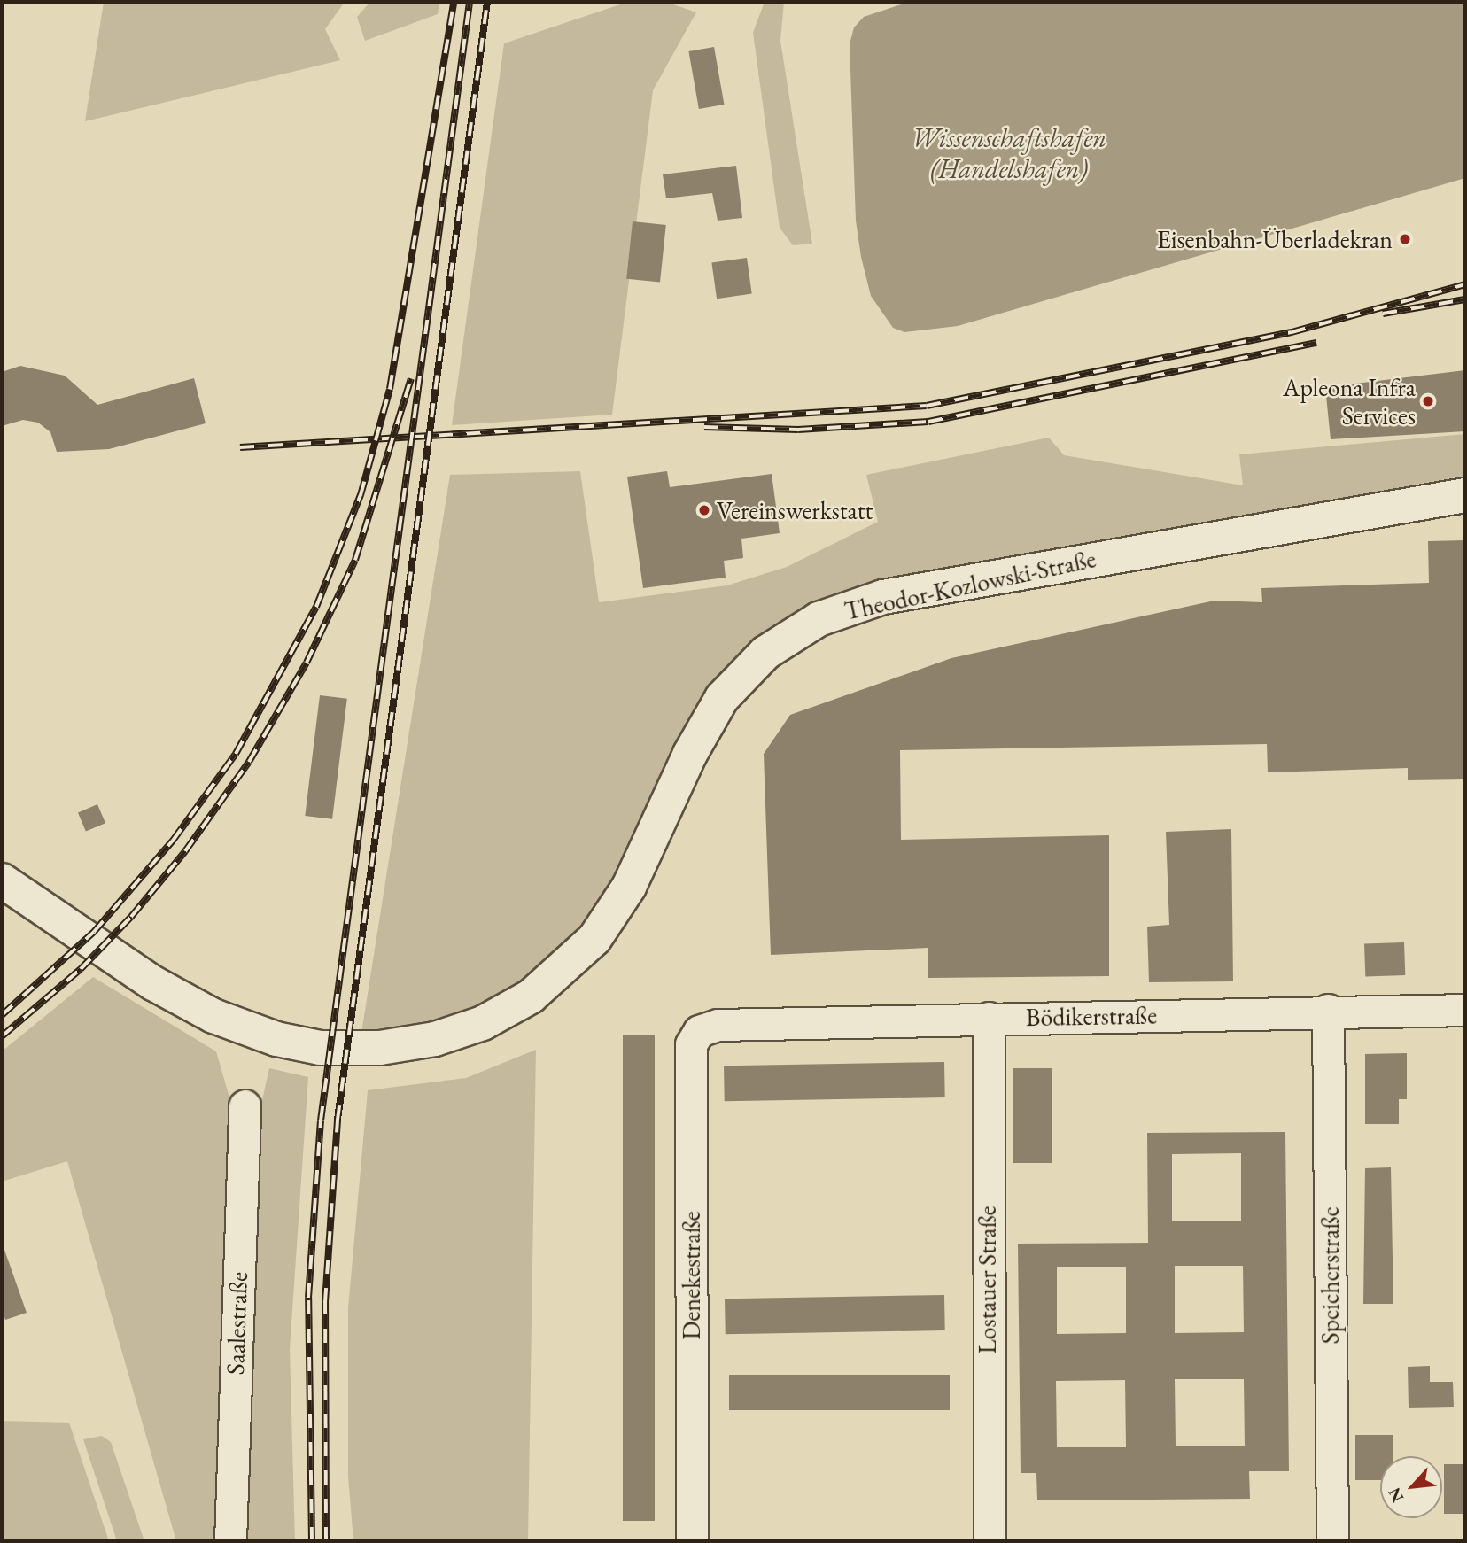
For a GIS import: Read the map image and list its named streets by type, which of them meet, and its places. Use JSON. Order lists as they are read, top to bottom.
{
  "streets": {
    "main road": ["Theodor-Kozlowski-Straße"],
    "street": [
      "Bödikerstraße",
      "Denekestraße",
      "Speicherstraße",
      "Lostauer Straße",
      "Saalestraße"
    ]
  },
  "crossings": [
    ["Bödikerstraße", "Denekestraße"],
    ["Bödikerstraße", "Speicherstraße"],
    ["Bödikerstraße", "Lostauer Straße"]
  ],
  "water": ["Wissenschaftshafen (Handelshafen)"],
  "places": ["Eisenbahn-Überladekran", "Apleona Infra Services", "Vereinswerkstatt"],
  "north": "bottom left"
}
